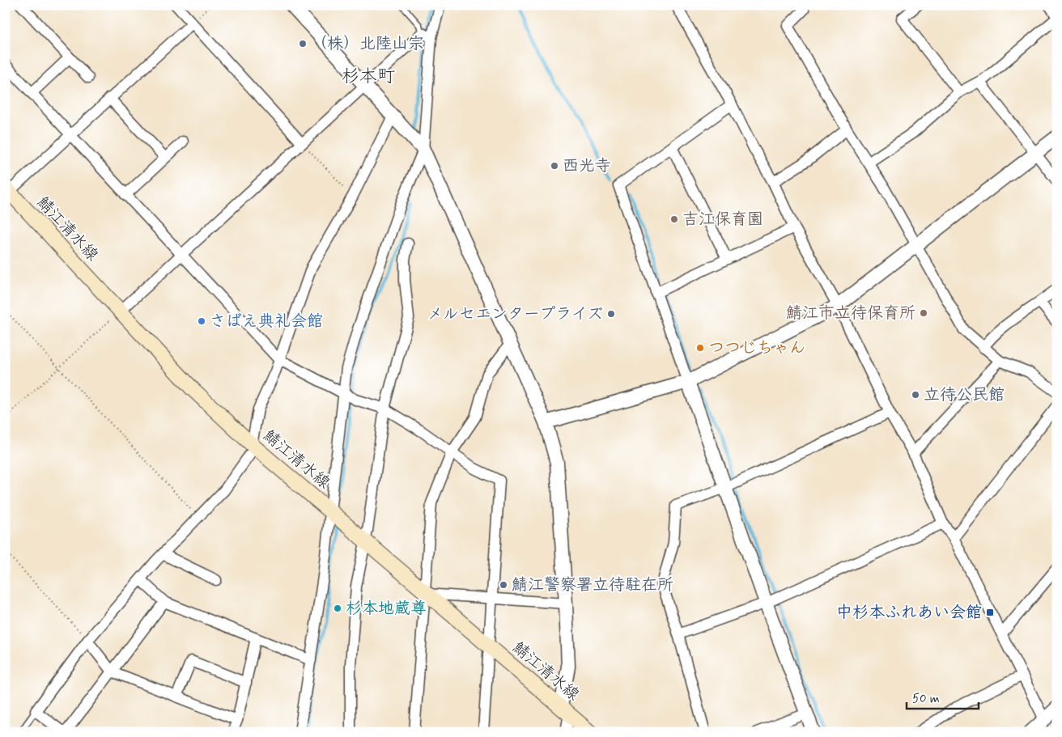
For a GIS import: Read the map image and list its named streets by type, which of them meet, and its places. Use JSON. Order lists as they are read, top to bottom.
{
  "streets": {
    "main road": ["鯖江清水線"]
  },
  "districts": ["杉本町"],
  "places": {
    "other": [
      "（株）北陸山宗",
      "西光寺",
      "吉江保育園",
      "鯖江市立待保育所",
      "メルセエンタープライズ",
      "さばえ典礼会館",
      "つつじちゃん",
      "立待公民館",
      "鯖江警察署立待駐在所",
      "杉本地蔵尊"
    ],
    "transit": ["中杉本ふれあい会館"]
  },
  "scale_bar": "50 m"
}
